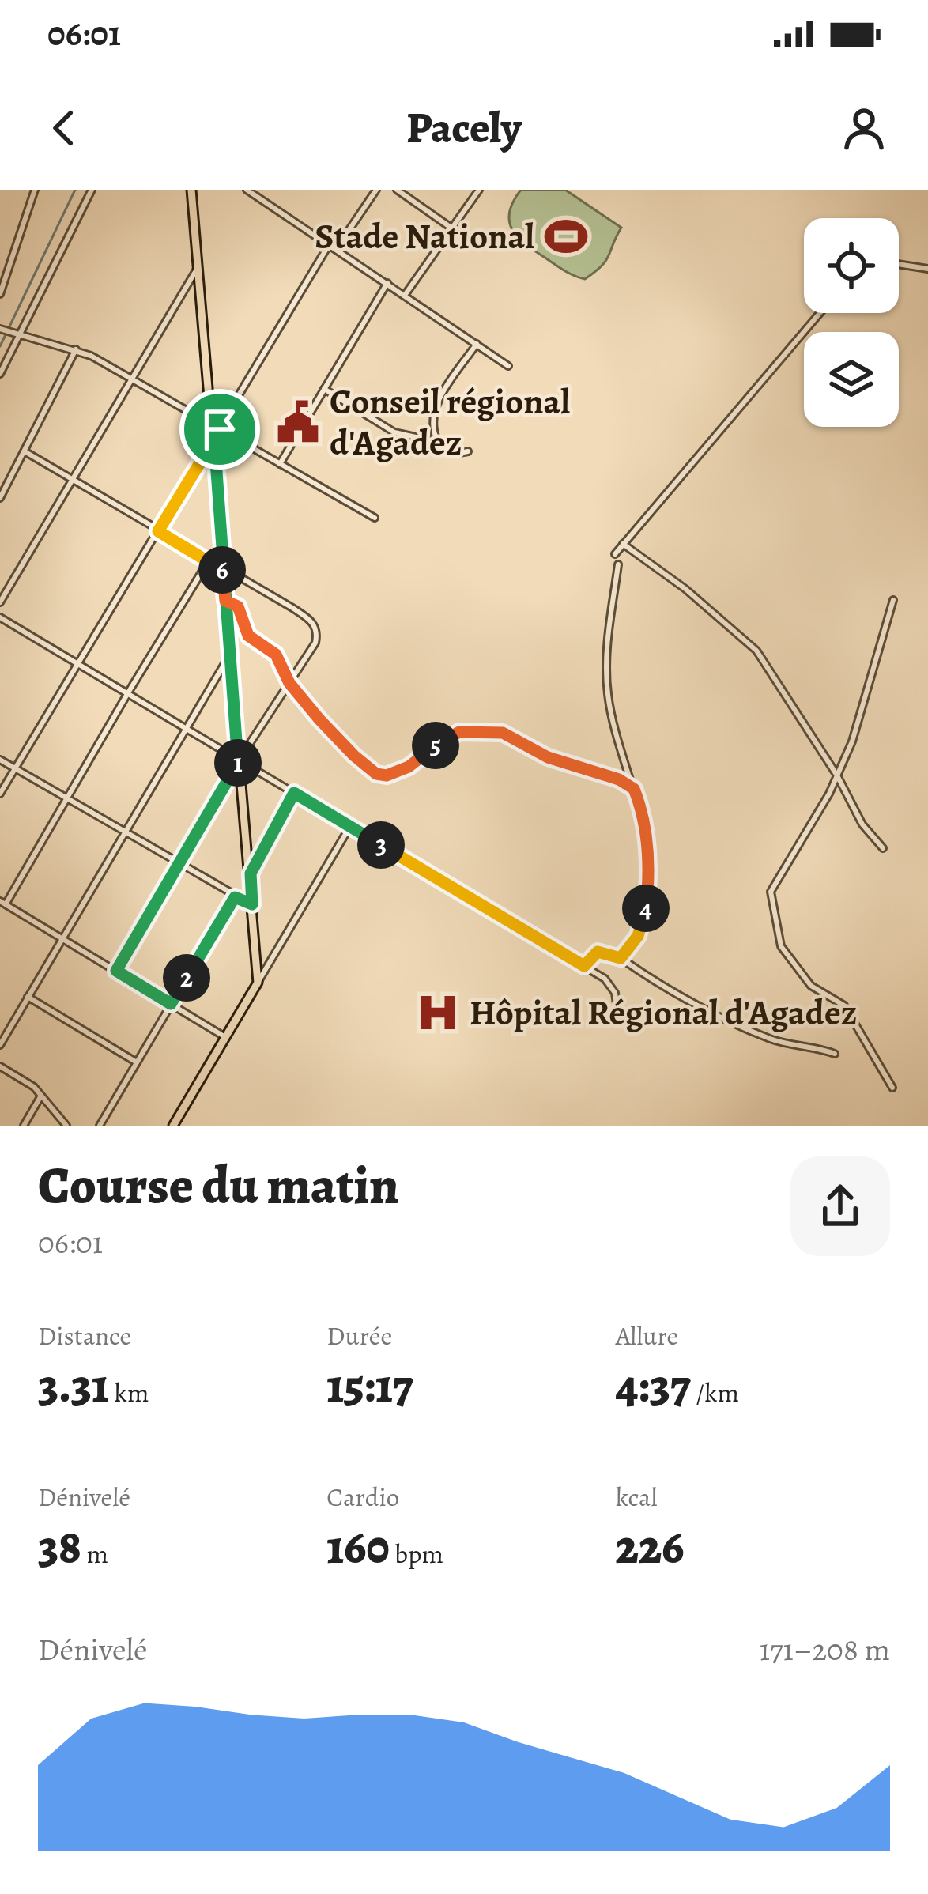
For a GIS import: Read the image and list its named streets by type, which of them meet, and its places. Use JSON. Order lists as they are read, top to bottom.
{
  "places": {
    "sports": ["Stade National"],
    "public building": ["Conseil régional d'Agadez"],
    "hospital": ["Hôpital Régional d'Agadez"]
  },
  "page": {
    "status": "06:01",
    "header": "Pacely",
    "pins": [
      "6",
      "5",
      "1",
      "3",
      "4",
      "2"
    ],
    "heading": ["Course du matin", "06:01"],
    "stats": [
      ["Distance", "3.31 km"],
      ["Durée", "15:17"],
      ["Allure", "4:37 /km"],
      ["Dénivelé", "38 m"],
      ["Cardio", "160 bpm"],
      ["kcal", "226"]
    ],
    "chart": ["Dénivelé", "171–208 m"]
  }
}
